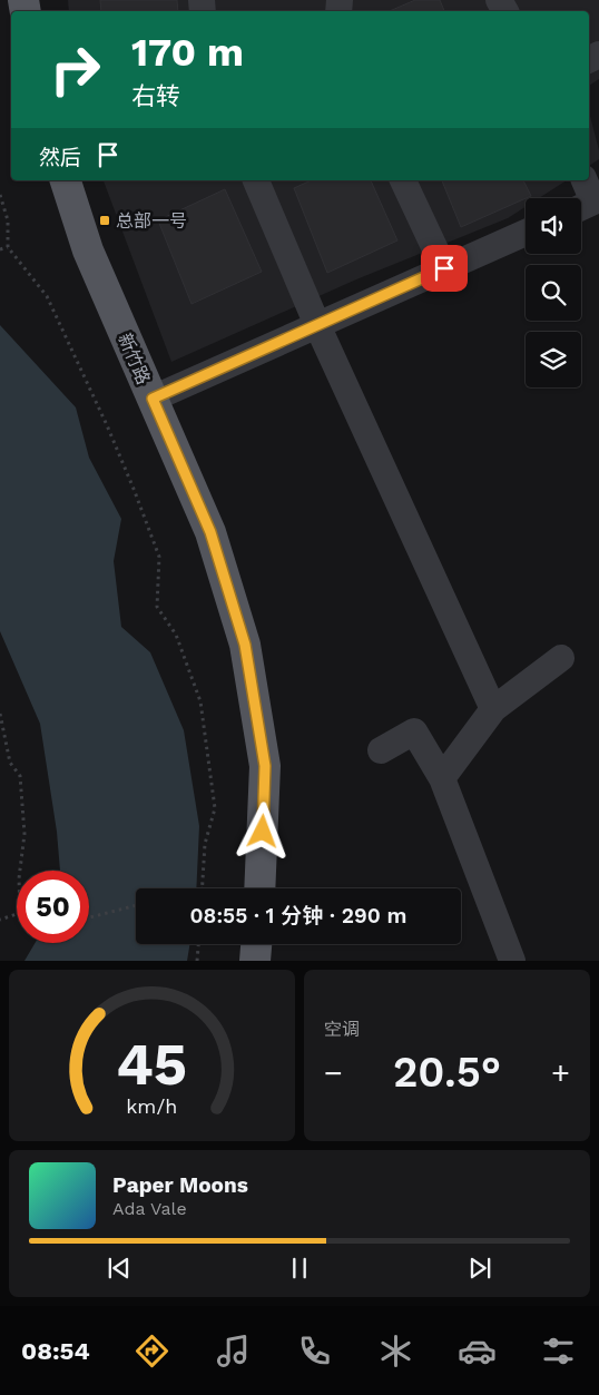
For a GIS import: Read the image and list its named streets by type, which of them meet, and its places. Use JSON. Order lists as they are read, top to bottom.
{
  "streets": {
    "main road": ["新竹路"]
  },
  "places": {
    "transit": ["总部一号"]
  },
  "page": {
    "turn": ["170 m", "右转"],
    "then": "然后",
    "limit": "50",
    "trip": "08:55 · 1 分钟 · 290 m",
    "tile": "空调",
    "heat": ["−", "20.5°", "+"],
    "song": ["Paper Moons", "Ada Vale"],
    "tabs": "08:54",
    "gauge": ["45", "km/h"]
  }
}
